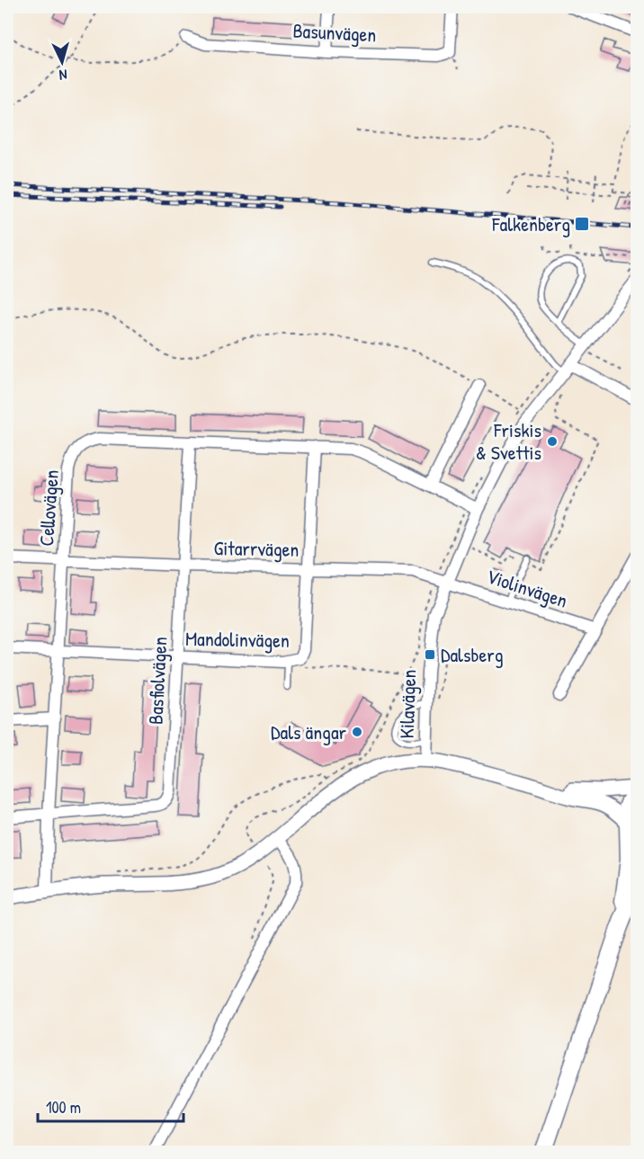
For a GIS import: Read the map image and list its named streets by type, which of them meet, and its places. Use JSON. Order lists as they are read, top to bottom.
{
  "streets": {
    "street": [
      "Basunvägen",
      "Cellovägen",
      "Gitarrvägen",
      "Violinvägen",
      "Mandolinvägen",
      "Basfiolvägen",
      "Kilavägen"
    ]
  },
  "crossings": [
    ["Cellovägen", "Gitarrvägen"],
    ["Cellovägen", "Mandolinvägen"],
    ["Cellovägen", "Basfiolvägen"],
    ["Cellovägen", "Kilavägen"],
    ["Gitarrvägen", "Violinvägen"],
    ["Gitarrvägen", "Mandolinvägen"],
    ["Gitarrvägen", "Basfiolvägen"],
    ["Gitarrvägen", "Kilavägen"],
    ["Violinvägen", "Kilavägen"],
    ["Mandolinvägen", "Basfiolvägen"]
  ],
  "places": {
    "transit": ["Falkenberg", "Dalsberg"],
    "other": ["Friskis & Svettis", "Dals ängar"]
  },
  "scale_bar": "100 m",
  "north": "bottom"
}
